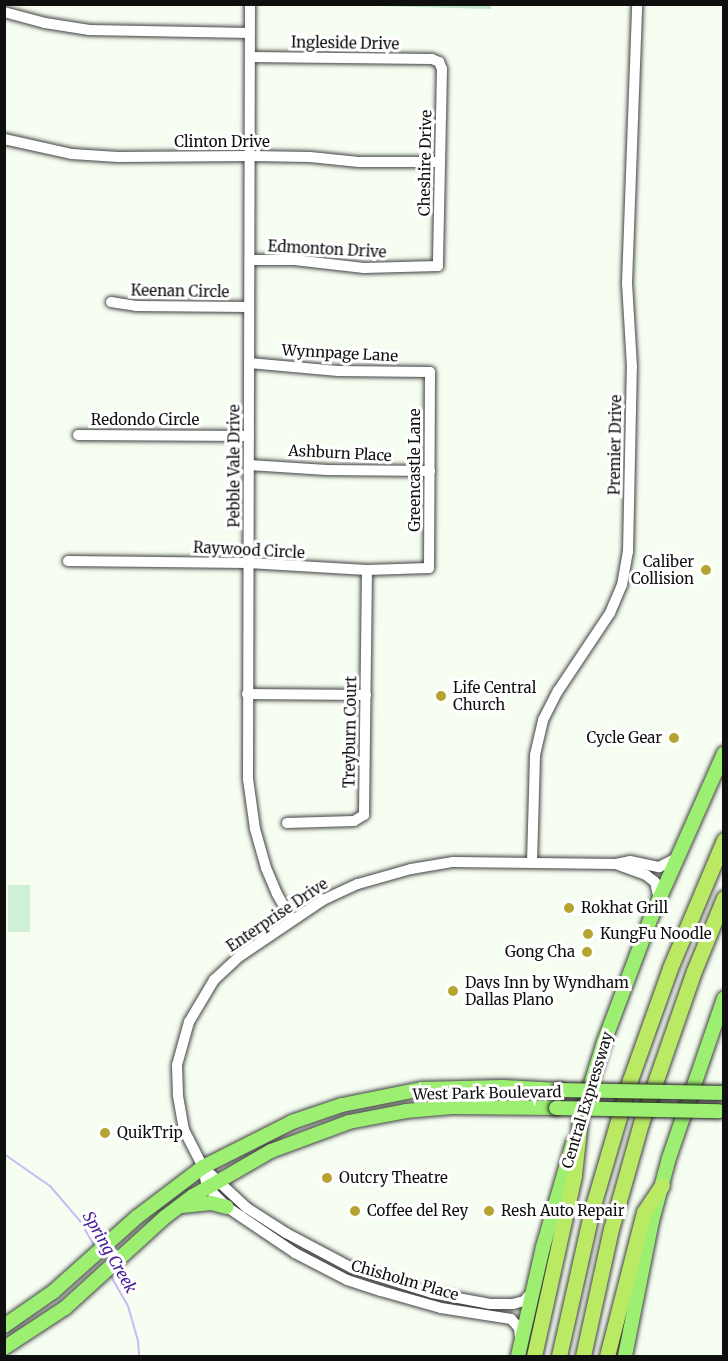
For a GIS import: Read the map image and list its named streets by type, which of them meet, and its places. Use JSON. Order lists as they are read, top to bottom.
{
  "streets": {
    "main road": ["West Park Boulevard", "Central Expressway"],
    "street": [
      "Ingleside Drive",
      "Clinton Drive",
      "Cheshire Drive",
      "Edmonton Drive",
      "Keenan Circle",
      "Wynnpage Lane",
      "Redondo Circle",
      "Premier Drive",
      "Ashburn Place",
      "Pebble Vale Drive",
      "Greencastle Lane",
      "Raywood Circle",
      "Treyburn Court",
      "Enterprise Drive",
      "Chisholm Place"
    ]
  },
  "crossings": [
    ["Ingleside Drive", "Cheshire Drive"],
    ["Ingleside Drive", "Pebble Vale Drive"],
    ["Clinton Drive", "Cheshire Drive"],
    ["Clinton Drive", "Pebble Vale Drive"],
    ["Cheshire Drive", "Edmonton Drive"],
    ["Edmonton Drive", "Pebble Vale Drive"],
    ["Keenan Circle", "Pebble Vale Drive"],
    ["Wynnpage Lane", "Pebble Vale Drive"],
    ["Wynnpage Lane", "Greencastle Lane"],
    ["Redondo Circle", "Pebble Vale Drive"],
    ["Premier Drive", "Enterprise Drive"],
    ["Ashburn Place", "Pebble Vale Drive"],
    ["Ashburn Place", "Greencastle Lane"],
    ["Pebble Vale Drive", "Raywood Circle"],
    ["Pebble Vale Drive", "Enterprise Drive"],
    ["Greencastle Lane", "Raywood Circle"],
    ["Raywood Circle", "Treyburn Court"],
    ["Enterprise Drive", "West Park Boulevard"],
    ["Enterprise Drive", "Central Expressway"],
    ["Enterprise Drive", "Chisholm Place"],
    ["West Park Boulevard", "Chisholm Place"],
    ["Central Expressway", "Chisholm Place"]
  ],
  "water": ["Spring Creek"],
  "places": [
    "Caliber Collision",
    "Life Central Church",
    "Cycle Gear",
    "Rokhat Grill",
    "KungFu Noodle",
    "Gong Cha",
    "Days Inn by Wyndham Dallas Plano",
    "QuikTrip",
    "Outcry Theatre",
    "Coffee del Rey",
    "Resh Auto Repair"
  ]
}
